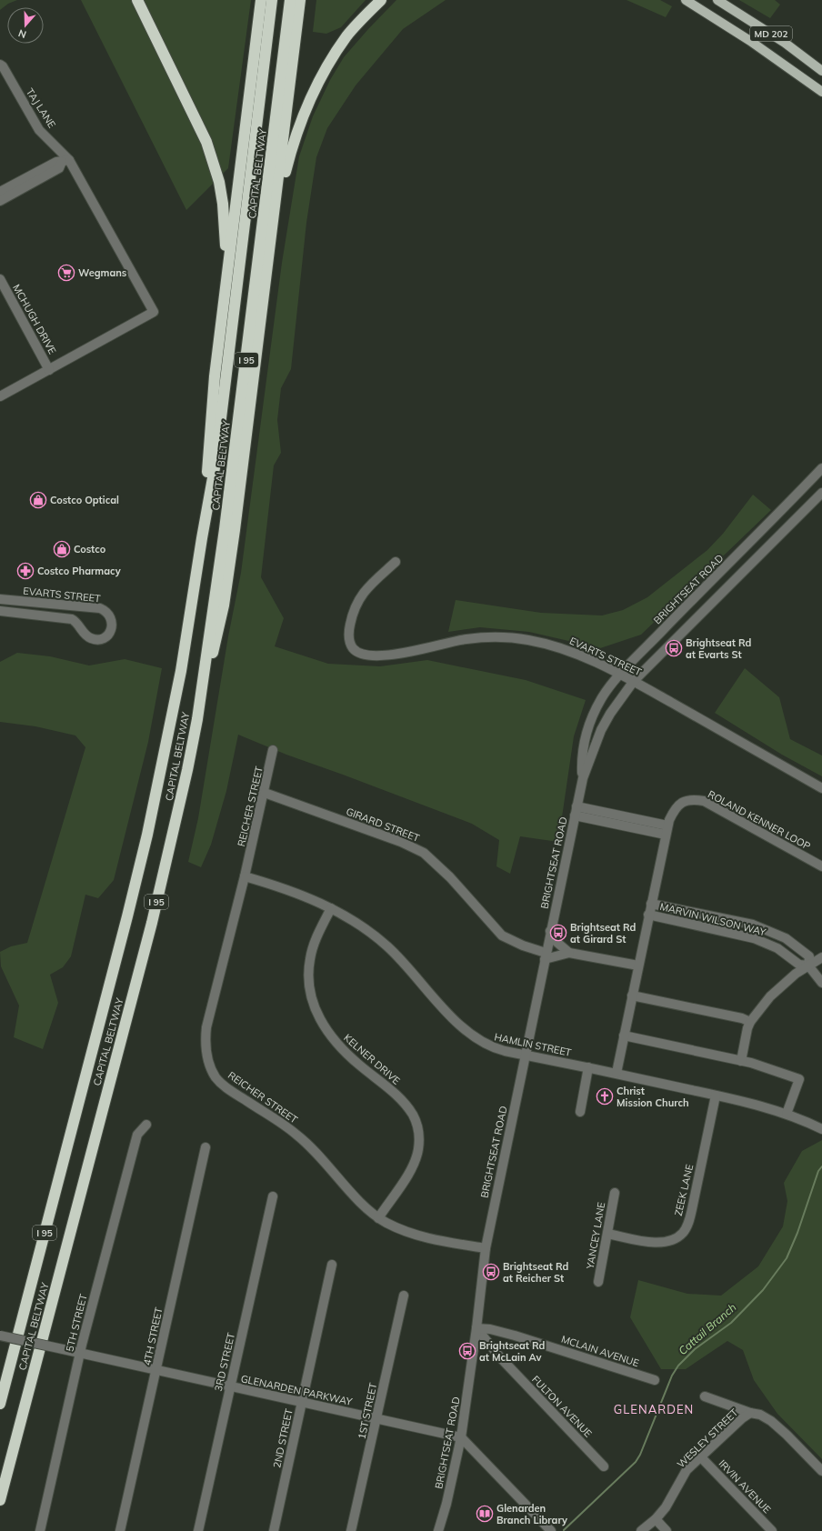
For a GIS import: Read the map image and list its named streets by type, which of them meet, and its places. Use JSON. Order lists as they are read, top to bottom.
{
  "streets": {
    "highway": ["CAPITAL BELTWAY", "I 95"],
    "main road": ["MD 202"],
    "street": [
      "TAJ LANE",
      "MCHUGH DRIVE",
      "BRIGHTSEAT ROAD",
      "EVARTS STREET",
      "REICHER STREET",
      "ROLAND KENNER LOOP",
      "GIRARD STREET",
      "MARVIN WILSON WAY",
      "HAMLIN STREET",
      "KELNER DRIVE",
      "ZEEK LANE",
      "YANCEY LANE",
      "5TH STREET",
      "4TH STREET",
      "MCLAIN AVENUE",
      "3RD STREET",
      "GLENARDEN PARKWAY",
      "FULTON AVENUE",
      "1ST STREET",
      "2ND STREET",
      "WESLEY STREET",
      "IRVIN AVENUE"
    ]
  },
  "crossings": [
    ["TAJ LANE", "MCHUGH DRIVE"],
    ["BRIGHTSEAT ROAD", "EVARTS STREET"],
    ["BRIGHTSEAT ROAD", "REICHER STREET"],
    ["BRIGHTSEAT ROAD", "GIRARD STREET"],
    ["BRIGHTSEAT ROAD", "HAMLIN STREET"],
    ["BRIGHTSEAT ROAD", "MCLAIN AVENUE"],
    ["BRIGHTSEAT ROAD", "GLENARDEN PARKWAY"],
    ["BRIGHTSEAT ROAD", "FULTON AVENUE"],
    ["REICHER STREET", "GIRARD STREET"],
    ["REICHER STREET", "HAMLIN STREET"],
    ["REICHER STREET", "KELNER DRIVE"],
    ["ROLAND KENNER LOOP", "MARVIN WILSON WAY"],
    ["ROLAND KENNER LOOP", "HAMLIN STREET"],
    ["HAMLIN STREET", "KELNER DRIVE"],
    ["HAMLIN STREET", "ZEEK LANE"],
    ["ZEEK LANE", "YANCEY LANE"],
    ["5TH STREET", "GLENARDEN PARKWAY"],
    ["4TH STREET", "GLENARDEN PARKWAY"],
    ["MCLAIN AVENUE", "FULTON AVENUE"],
    ["3RD STREET", "GLENARDEN PARKWAY"],
    ["GLENARDEN PARKWAY", "1ST STREET"],
    ["GLENARDEN PARKWAY", "2ND STREET"],
    ["WESLEY STREET", "IRVIN AVENUE"]
  ],
  "districts": ["GLENARDEN"],
  "water": ["Cattail Branch"],
  "places": {
    "supermarket": ["Wegmans"],
    "shop": ["Costco Optical", "Costco"],
    "pharmacy": ["Costco Pharmacy"],
    "bus stop": [
      "Brightseat Rd at Evarts St",
      "Brightseat Rd at Girard St",
      "Brightseat Rd at Reicher St",
      "Brightseat Rd at McLain Av"
    ],
    "church": ["Christ Mission Church"],
    "library": ["Glenarden Branch Library"]
  },
  "north": "bottom"
}
